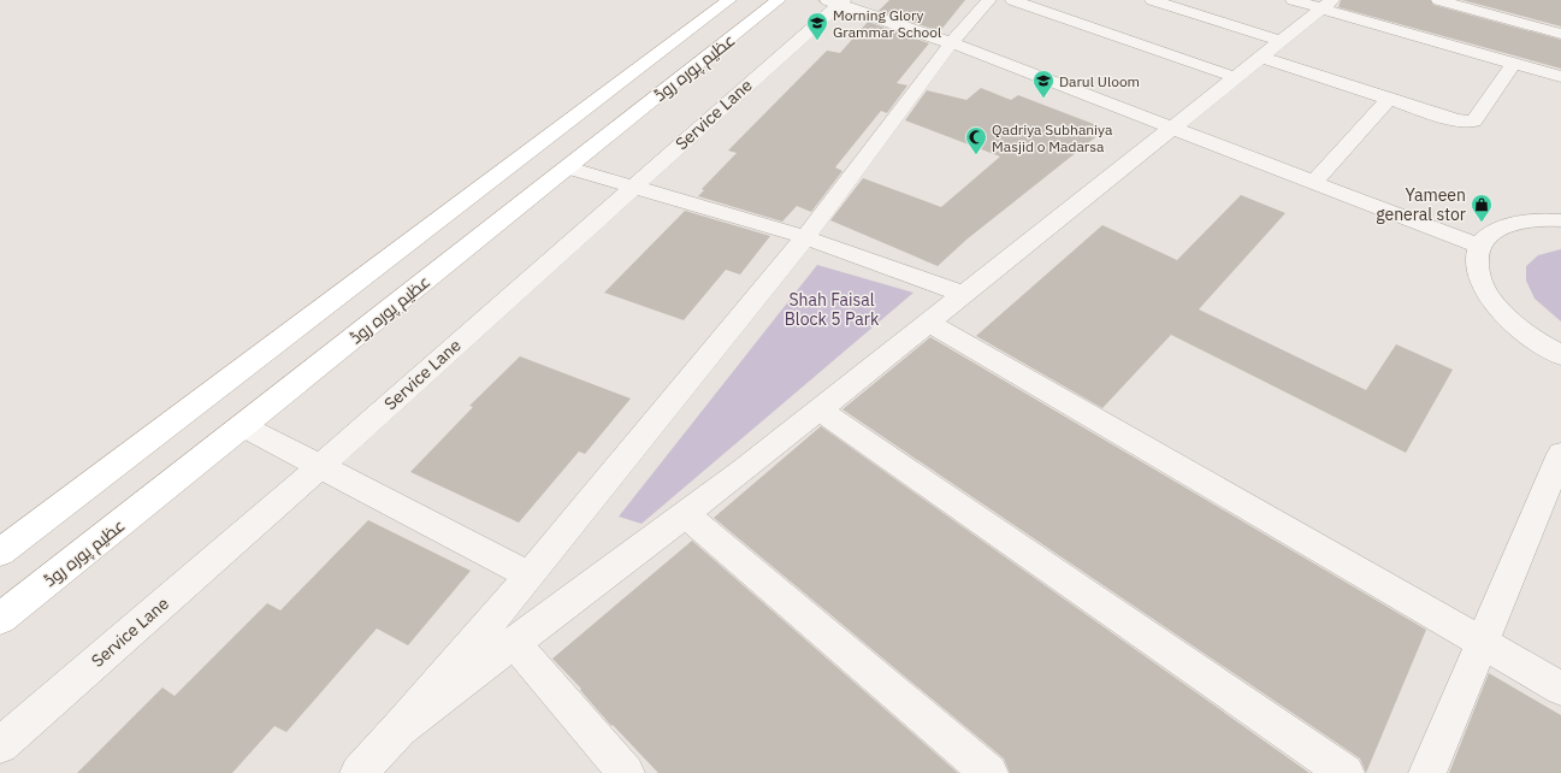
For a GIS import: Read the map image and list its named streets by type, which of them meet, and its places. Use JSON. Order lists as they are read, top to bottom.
{
  "streets": {
    "main road": ["عظیم پورہ روڈ"],
    "street": ["Service Lane"]
  },
  "parks": ["Shah Faisal Block 5 Park"],
  "places": {
    "school or university": ["Morning Glory Grammar School", "Darul Uloom"],
    "mosque": ["Qadriya Subhaniya Masjid o Madarsa"],
    "shop": ["Yameen general stor"]
  }
}
